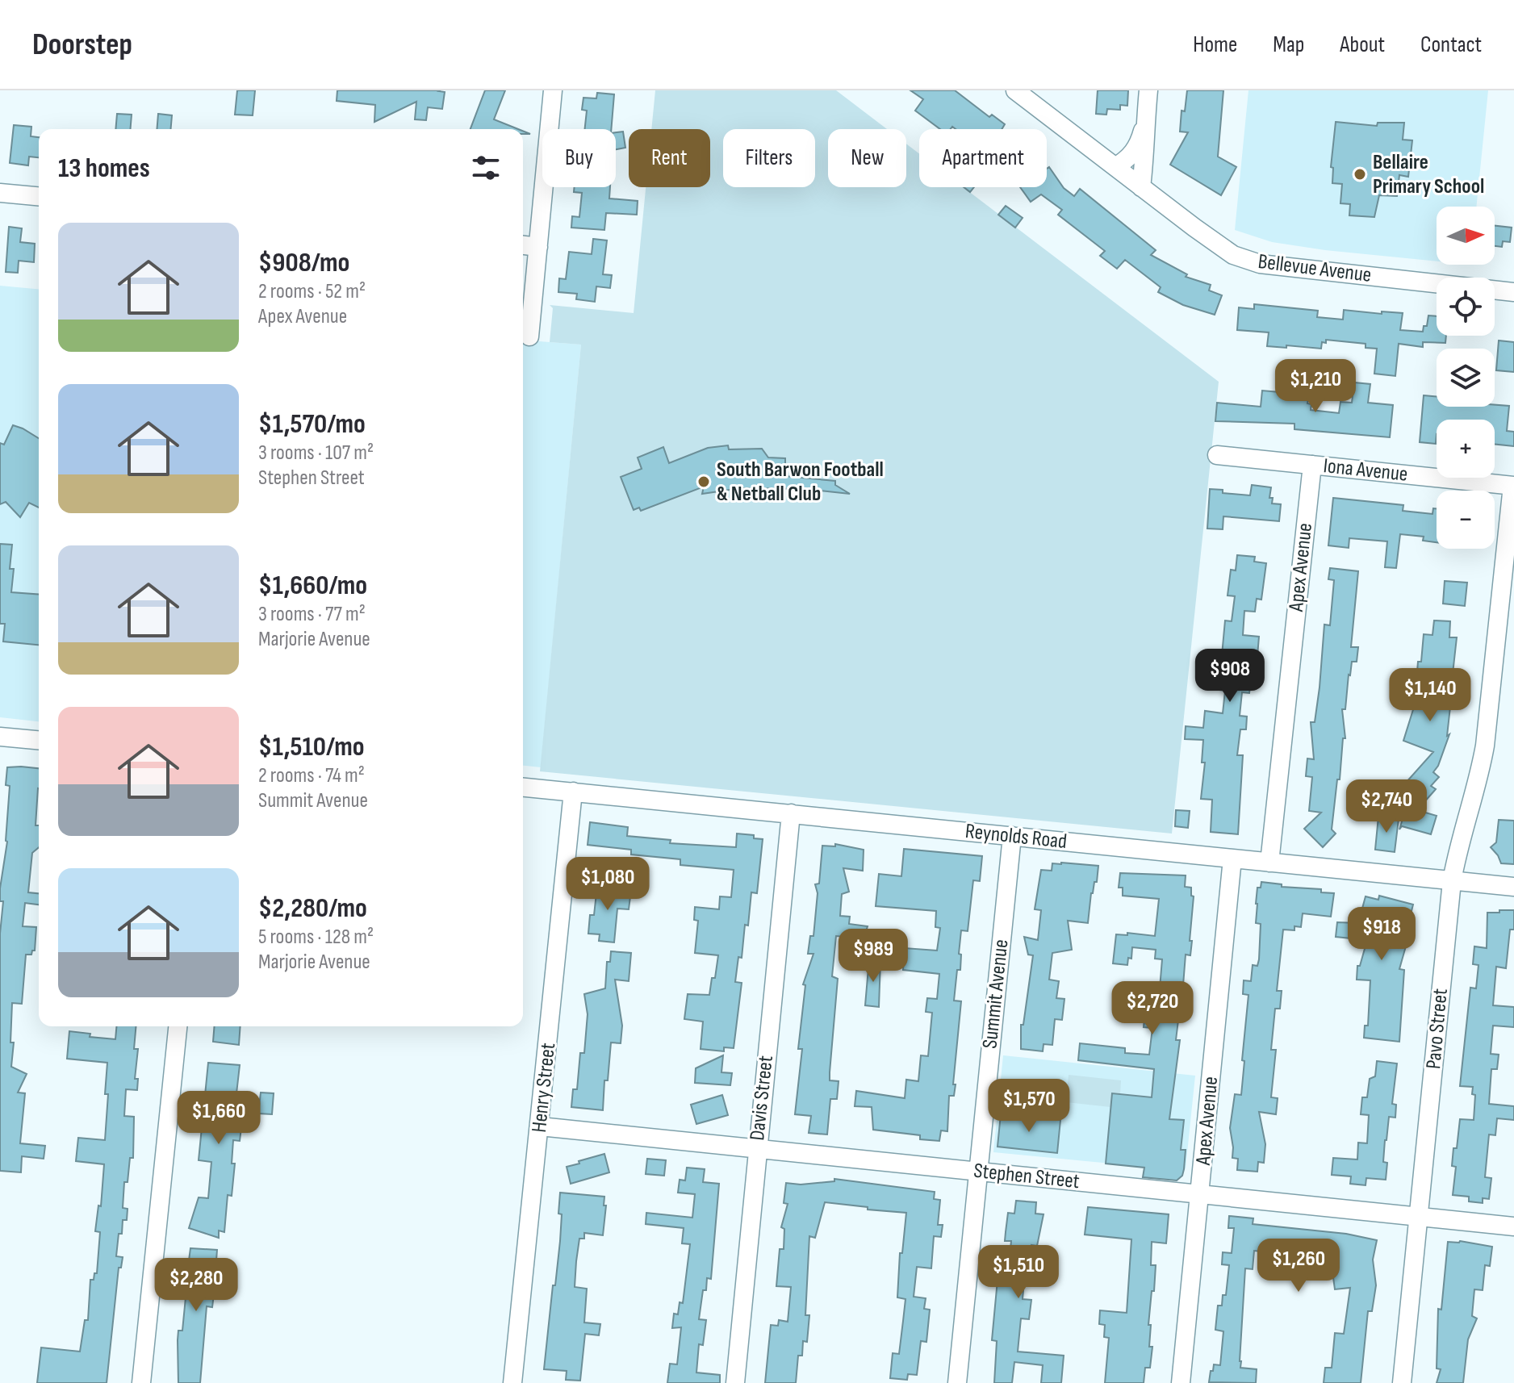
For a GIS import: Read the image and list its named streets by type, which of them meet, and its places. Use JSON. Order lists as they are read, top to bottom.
{
  "streets": {
    "street": [
      "Bellevue Avenue",
      "Iona Avenue",
      "Apex Avenue",
      "Reynolds Road",
      "Summit Avenue",
      "Pavo Street",
      "Henry Street",
      "Davis Street",
      "Stephen Street"
    ]
  },
  "crossings": [
    ["Iona Avenue", "Apex Avenue"],
    ["Iona Avenue", "Pavo Street"],
    ["Apex Avenue", "Reynolds Road"],
    ["Apex Avenue", "Stephen Street"],
    ["Reynolds Road", "Summit Avenue"],
    ["Reynolds Road", "Pavo Street"],
    ["Reynolds Road", "Henry Street"],
    ["Reynolds Road", "Davis Street"],
    ["Summit Avenue", "Stephen Street"],
    ["Pavo Street", "Stephen Street"],
    ["Henry Street", "Stephen Street"],
    ["Davis Street", "Stephen Street"]
  ],
  "places": ["Bellaire Primary School", "South Barwon Football & Netball Club"],
  "north": "right",
  "page": {
    "header": "Doorstep",
    "nav": [
      "Home",
      "Map",
      "About",
      "Contact"
    ],
    "chip": [
      "Buy",
      "Rent",
      "Filters",
      "New",
      "Apartment"
    ],
    "heading": "13 homes",
    "map_buttons": ["+", "−"],
    "list": [
      {
        "name": "$908/mo",
        "note": "2 rooms · 52 m² · Apex Avenue"
      },
      {
        "name": "$1,570/mo",
        "note": "3 rooms · 107 m² · Stephen Street"
      },
      {
        "name": "$1,660/mo",
        "note": "3 rooms · 77 m² · Marjorie Avenue"
      },
      {
        "name": "$1,510/mo",
        "note": "2 rooms · 74 m² · Summit Avenue"
      },
      {
        "name": "$2,280/mo",
        "note": "5 rooms · 128 m² · Marjorie Avenue"
      }
    ],
    "price": [
      "$1,210",
      "$908",
      "$1,140",
      "$2,740",
      "$1,080",
      "$918",
      "$989",
      "$2,720",
      "$1,570",
      "$1,660",
      "$1,260",
      "$1,510",
      "$2,280"
    ]
  }
}
